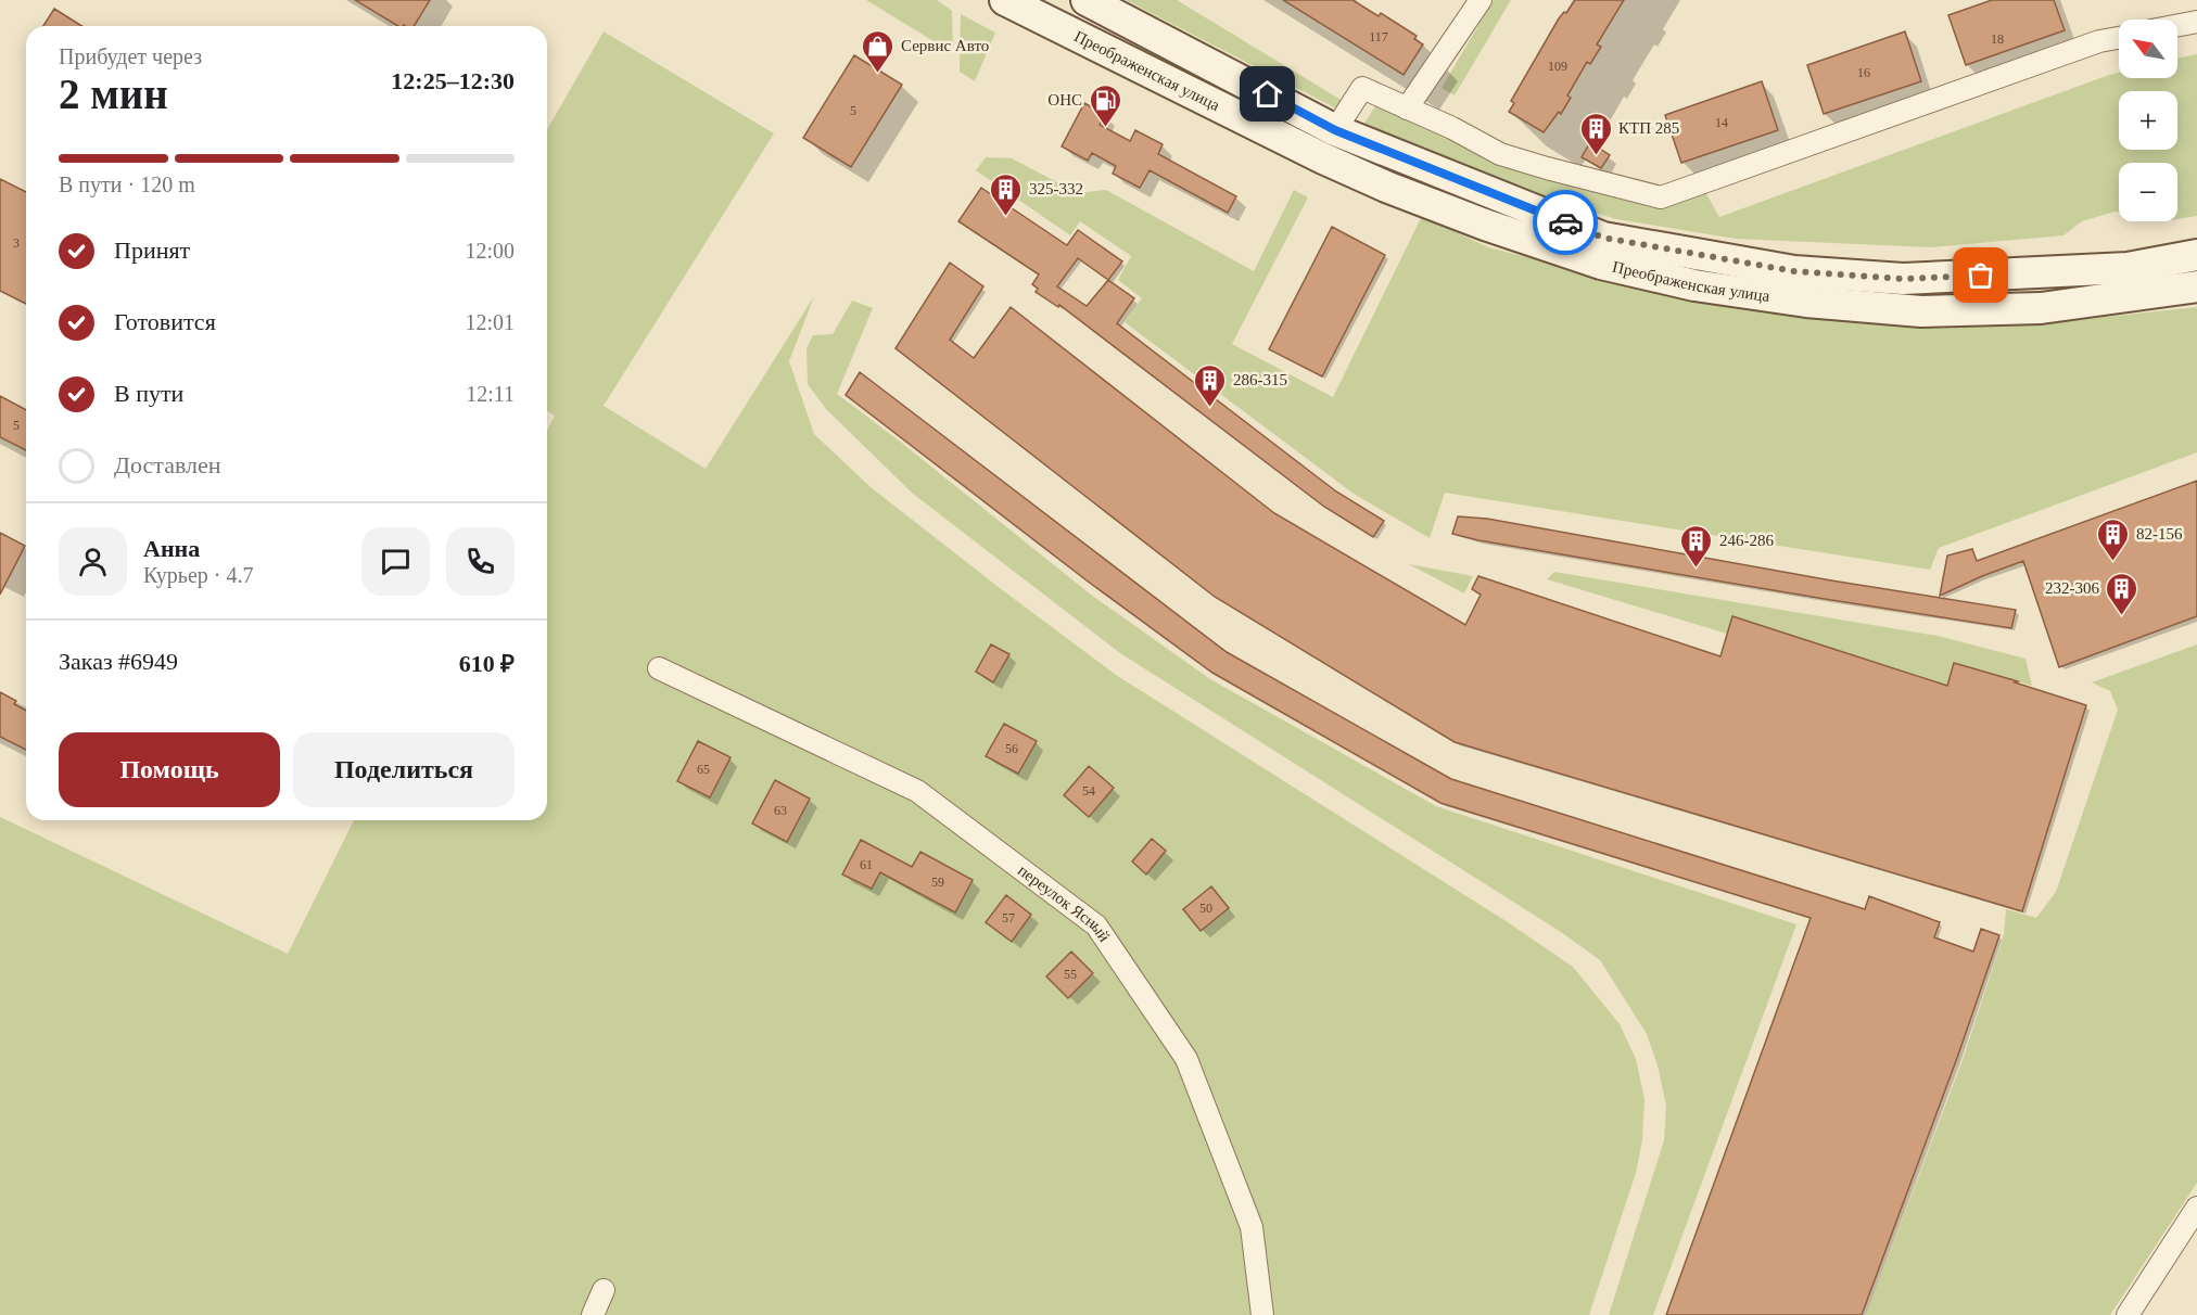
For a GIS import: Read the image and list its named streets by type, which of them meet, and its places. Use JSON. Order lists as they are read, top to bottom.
{
  "streets": {
    "main road": ["Преображенская улица"],
    "street": ["переулок Ясный"]
  },
  "places": {
    "shop": ["Сервис Авто"],
    "fuel station": ["ОНС"],
    "building": [
      "КТП 285",
      "325-332",
      "286-315",
      "82-156",
      "246-286",
      "232-306"
    ]
  },
  "house_numbers": [
    "117",
    "18",
    "109",
    "16",
    "5",
    "14",
    "3",
    "5",
    "56",
    "65",
    "54",
    "63",
    "61",
    "59",
    "50",
    "57",
    "55"
  ],
  "north": "top left",
  "page": {
    "map_buttons": ["+", "−"],
    "heading": ["2 мин", "Прибудет через", "12:25–12:30"],
    "panel": [
      "Анна",
      "Курьер · 4.7",
      "Заказ #6949",
      "610 ₽"
    ],
    "bar": "В пути · 120 m",
    "list": [
      ["Принят", "12:00"],
      ["Готовится", "12:01"],
      ["В пути", "12:11"],
      "Доставлен"
    ],
    "buttons": ["Помощь", "Поделиться"]
  }
}
